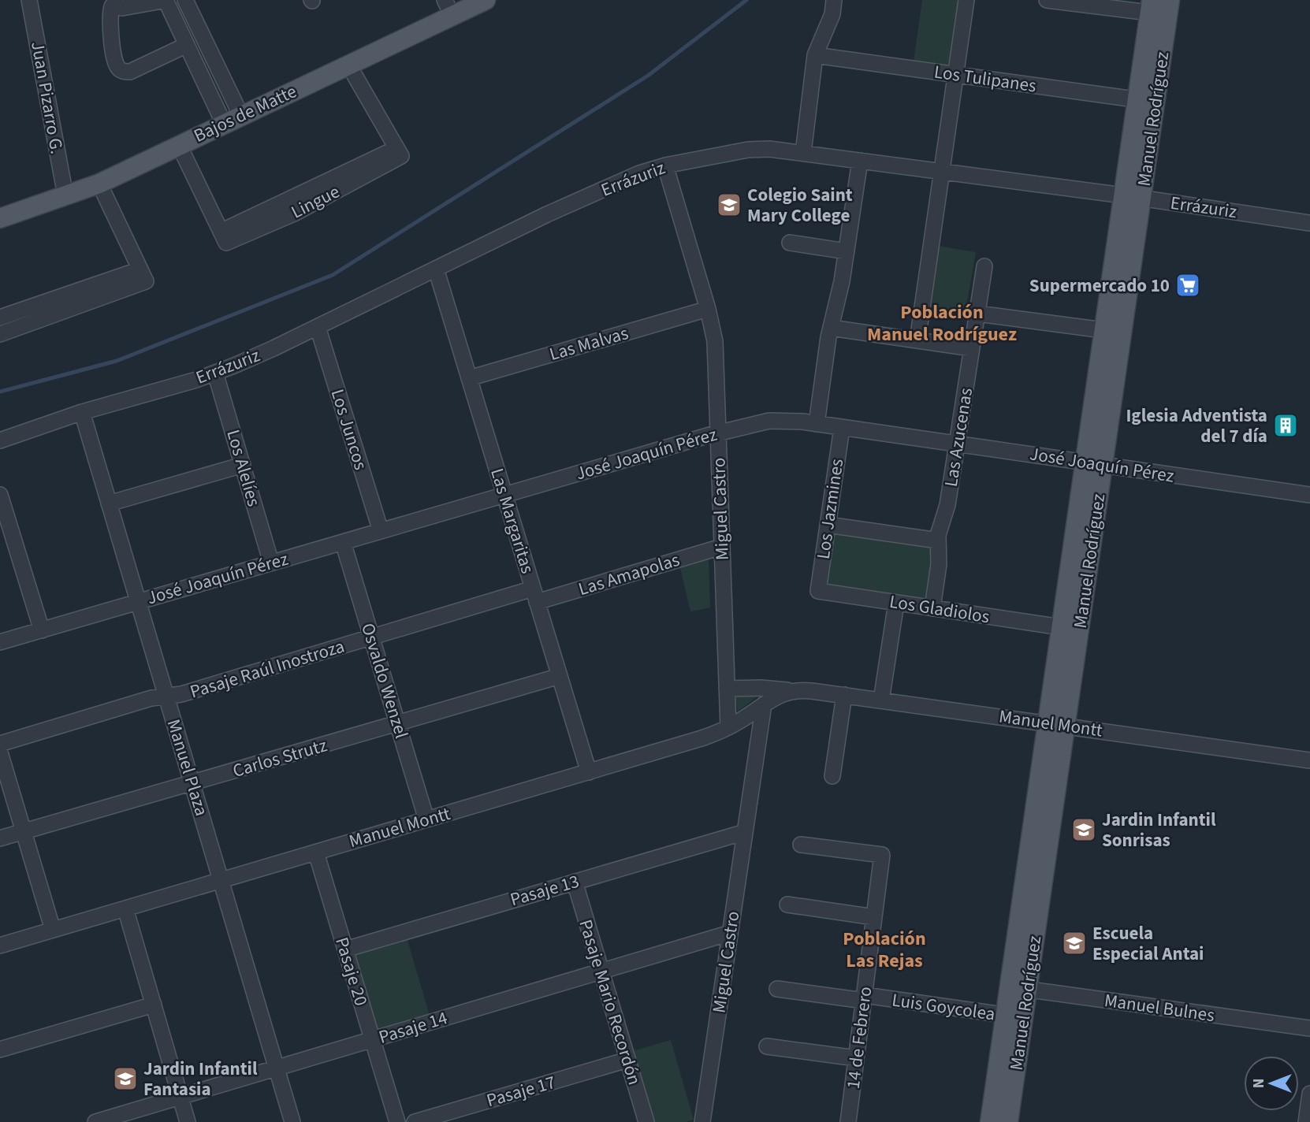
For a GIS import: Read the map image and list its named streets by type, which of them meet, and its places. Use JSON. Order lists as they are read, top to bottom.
{
  "streets": {
    "main road": ["Bajos de Matte", "Manuel Rodríguez"],
    "street": [
      "Los Tulipanes",
      "Juan Pizarro G.",
      "Errázuriz",
      "Lingue",
      "Las Malvas",
      "Los Juncos",
      "Las Azucenas",
      "José Joaquín Pérez",
      "Los Alelíes",
      "Miguel Castro",
      "Los Jazmines",
      "Las Margaritas",
      "Las Amapolas",
      "Los Gladiolos",
      "Pasaje Raúl Inostroza",
      "Osvaldo Wenzel",
      "Manuel Montt",
      "Carlos Strutz",
      "Manuel Plaza",
      "Pasaje 13",
      "Pasaje 20",
      "Pasaje Mario Recordón",
      "Luis Goycolea",
      "Manuel Bulnes",
      "Pasaje 14",
      "14 de Febrero",
      "Pasaje 17"
    ]
  },
  "crossings": [
    ["Los Tulipanes", "Manuel Rodríguez"],
    ["Juan Pizarro G.", "Bajos de Matte"],
    ["Bajos de Matte", "Lingue"],
    ["Manuel Rodríguez", "Errázuriz"],
    ["Manuel Rodríguez", "José Joaquín Pérez"],
    ["Manuel Rodríguez", "Los Gladiolos"],
    ["Manuel Rodríguez", "Manuel Montt"],
    ["Manuel Rodríguez", "Luis Goycolea"],
    ["Manuel Rodríguez", "Manuel Bulnes"],
    ["Errázuriz", "Los Juncos"],
    ["Errázuriz", "Los Alelíes"],
    ["Errázuriz", "Miguel Castro"],
    ["Errázuriz", "Las Margaritas"],
    ["Errázuriz", "Manuel Plaza"],
    ["Las Malvas", "Miguel Castro"],
    ["Las Malvas", "Las Margaritas"],
    ["Los Juncos", "José Joaquín Pérez"],
    ["Las Azucenas", "José Joaquín Pérez"],
    ["Las Azucenas", "Los Gladiolos"],
    ["José Joaquín Pérez", "Los Alelíes"],
    ["José Joaquín Pérez", "Miguel Castro"],
    ["José Joaquín Pérez", "Los Jazmines"],
    ["José Joaquín Pérez", "Las Margaritas"],
    ["José Joaquín Pérez", "Osvaldo Wenzel"],
    ["José Joaquín Pérez", "Manuel Plaza"],
    ["Miguel Castro", "Las Amapolas"],
    ["Miguel Castro", "Manuel Montt"],
    ["Miguel Castro", "Pasaje 13"],
    ["Miguel Castro", "Pasaje 14"],
    ["Los Jazmines", "Los Gladiolos"],
    ["Las Margaritas", "Las Amapolas"],
    ["Las Margaritas", "Pasaje Raúl Inostroza"],
    ["Las Margaritas", "Manuel Montt"],
    ["Las Margaritas", "Carlos Strutz"],
    ["Las Amapolas", "Pasaje Raúl Inostroza"],
    ["Pasaje Raúl Inostroza", "Osvaldo Wenzel"],
    ["Pasaje Raúl Inostroza", "Manuel Plaza"],
    ["Osvaldo Wenzel", "Manuel Montt"],
    ["Osvaldo Wenzel", "Carlos Strutz"],
    ["Manuel Montt", "Manuel Plaza"],
    ["Manuel Montt", "Pasaje 20"],
    ["Carlos Strutz", "Manuel Plaza"],
    ["Manuel Plaza", "Pasaje 14"],
    ["Pasaje 13", "Pasaje 20"],
    ["Pasaje 13", "Pasaje Mario Recordón"],
    ["Pasaje 20", "Pasaje 14"],
    ["Pasaje Mario Recordón", "Pasaje 14"],
    ["Pasaje Mario Recordón", "Pasaje 17"],
    ["Luis Goycolea", "14 de Febrero"]
  ],
  "districts": ["Población Manuel Rodríguez", "Población Las Rejas"],
  "places": {
    "school or university": [
      "Colegio Saint Mary College",
      "Jardin Infantil Sonrisas",
      "Escuela Especial Antai",
      "Jardin Infantil Fantasia"
    ],
    "supermarket": ["Supermercado 10"],
    "building": ["Iglesia Adventista del 7 día"]
  },
  "north": "left"
}
